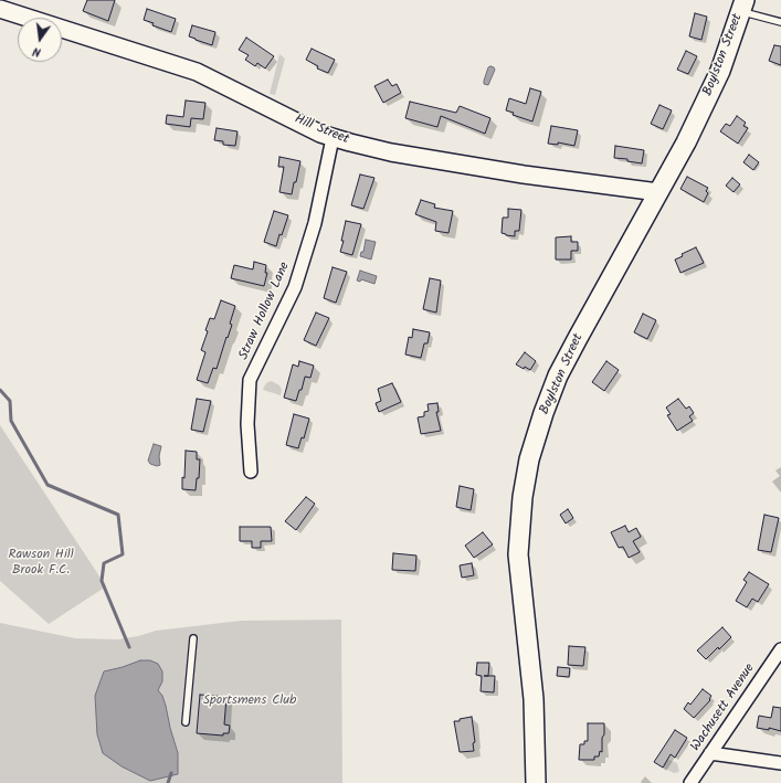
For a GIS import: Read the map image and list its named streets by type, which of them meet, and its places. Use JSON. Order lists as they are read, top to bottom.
{
  "streets": {
    "main road": ["Boylston Street"],
    "street": ["Hill Street", "Straw Hollow Lane", "Wachusett Avenue"]
  },
  "crossings": [
    ["Boylston Street", "Hill Street"],
    ["Hill Street", "Straw Hollow Lane"]
  ],
  "parks": ["Rawson Hill Brook F.C.", "Sportsmens Club"],
  "north": "bottom"
}
